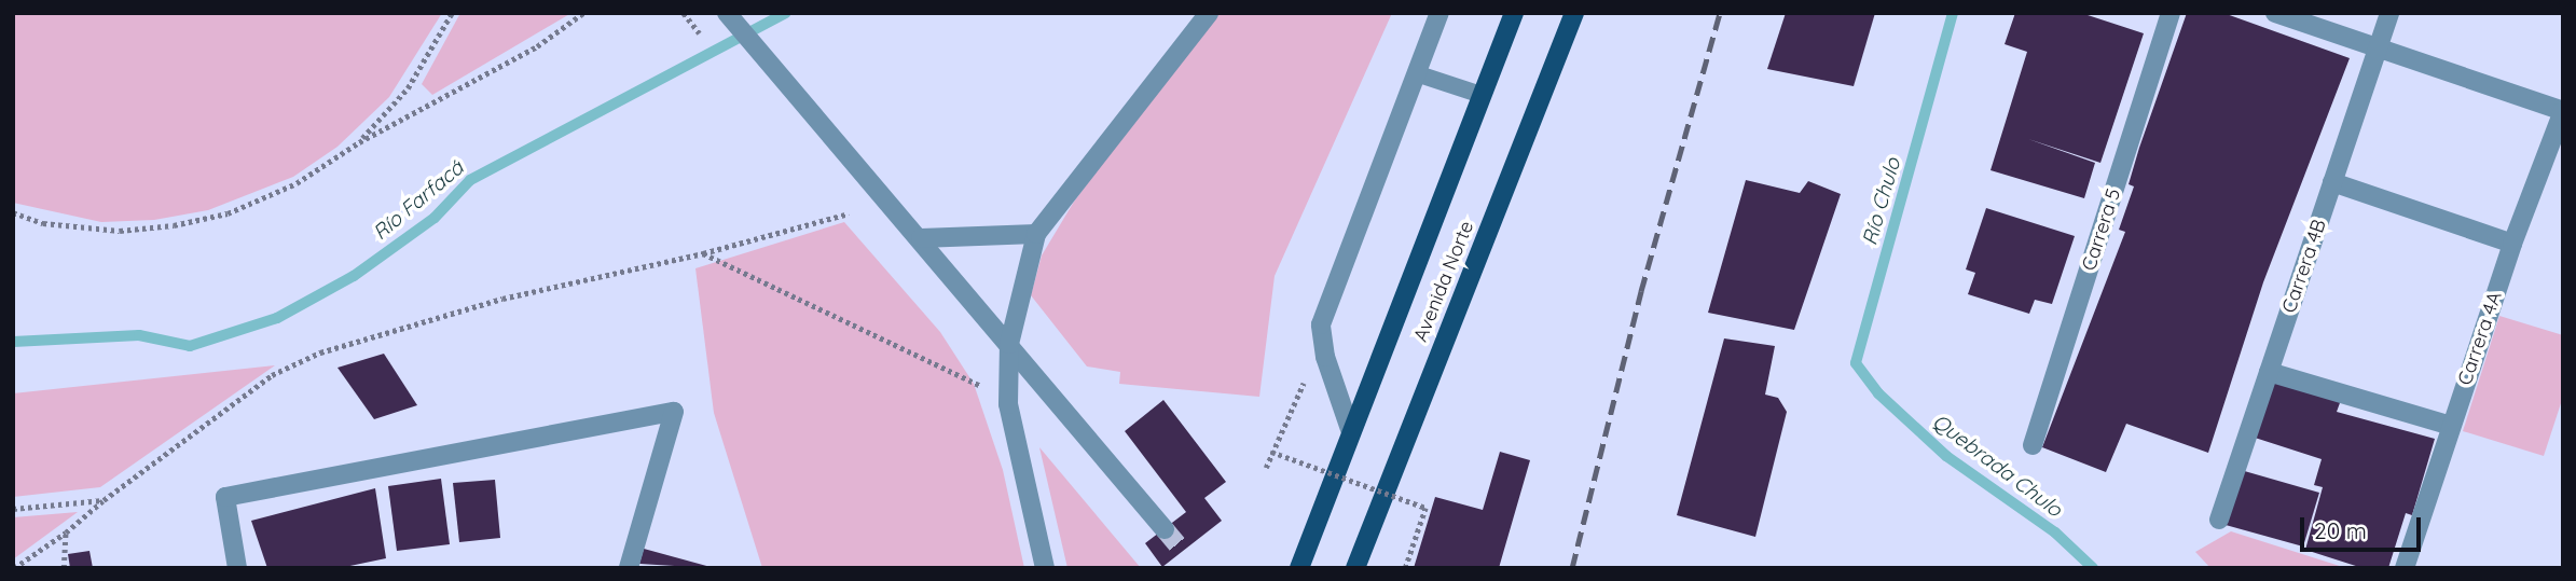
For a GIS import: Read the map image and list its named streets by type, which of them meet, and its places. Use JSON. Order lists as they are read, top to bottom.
{
  "streets": {
    "main road": ["Avenida Norte"],
    "street": ["Carrera 5", "Carrera 4B", "Carrera 4A"]
  },
  "water": ["Río Farfacá", "Río Chulo", "Quebrada Chulo"],
  "scale_bar": "20 m"
}
